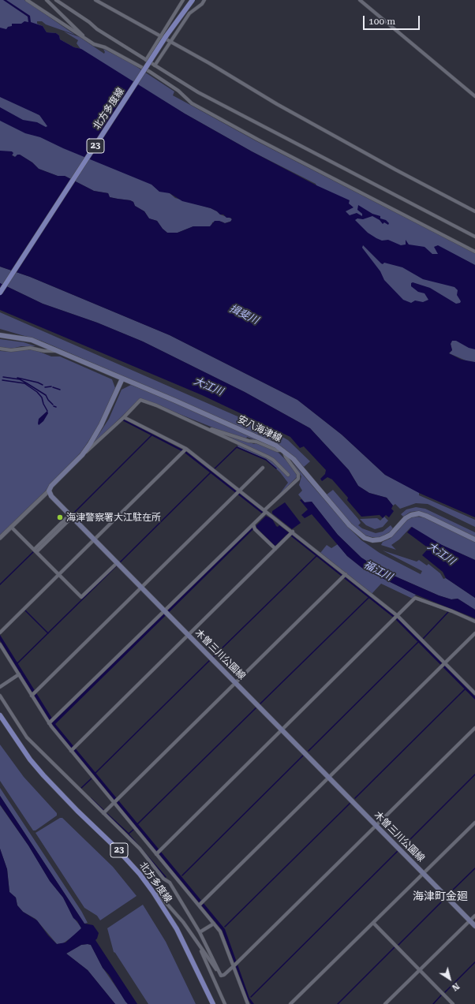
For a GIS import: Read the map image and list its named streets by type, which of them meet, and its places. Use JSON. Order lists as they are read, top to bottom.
{
  "streets": {
    "main road": [
      "北方多度線",
      "23",
      "安八海津線",
      "木曽三川公園線"
    ]
  },
  "districts": ["海津町金廻"],
  "water": ["揖斐川", "大江川", "福江川"],
  "places": ["海津警察署大江駐在所"],
  "scale_bar": "100 m",
  "north": "bottom right"
}
